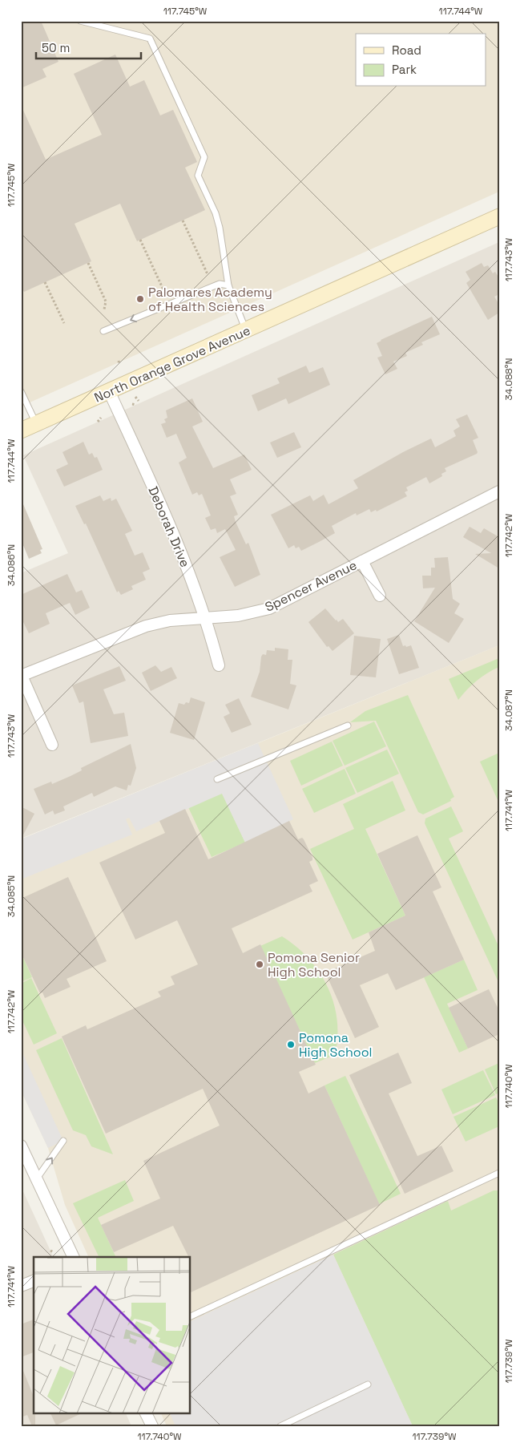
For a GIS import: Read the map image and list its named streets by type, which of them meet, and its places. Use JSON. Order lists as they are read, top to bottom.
{
  "streets": {
    "main road": ["North Orange Grove Avenue"],
    "street": ["Deborah Drive", "Spencer Avenue"]
  },
  "crossings": [
    ["North Orange Grove Avenue", "Deborah Drive"],
    ["Deborah Drive", "Spencer Avenue"]
  ],
  "places": ["Palomares Academy of Health Sciences", "Pomona Senior High School", "Pomona High School"],
  "legend": ["Road", "Park"],
  "scale_bar": "50 m",
  "coordinates": [
    "117.745°W",
    "117.744°W",
    "117.743°W",
    "34.088°N",
    "117.742°W",
    "34.086°N",
    "34.087°N",
    "117.741°W",
    "34.085°N",
    "117.740°W",
    "117.739°W"
  ]
}
